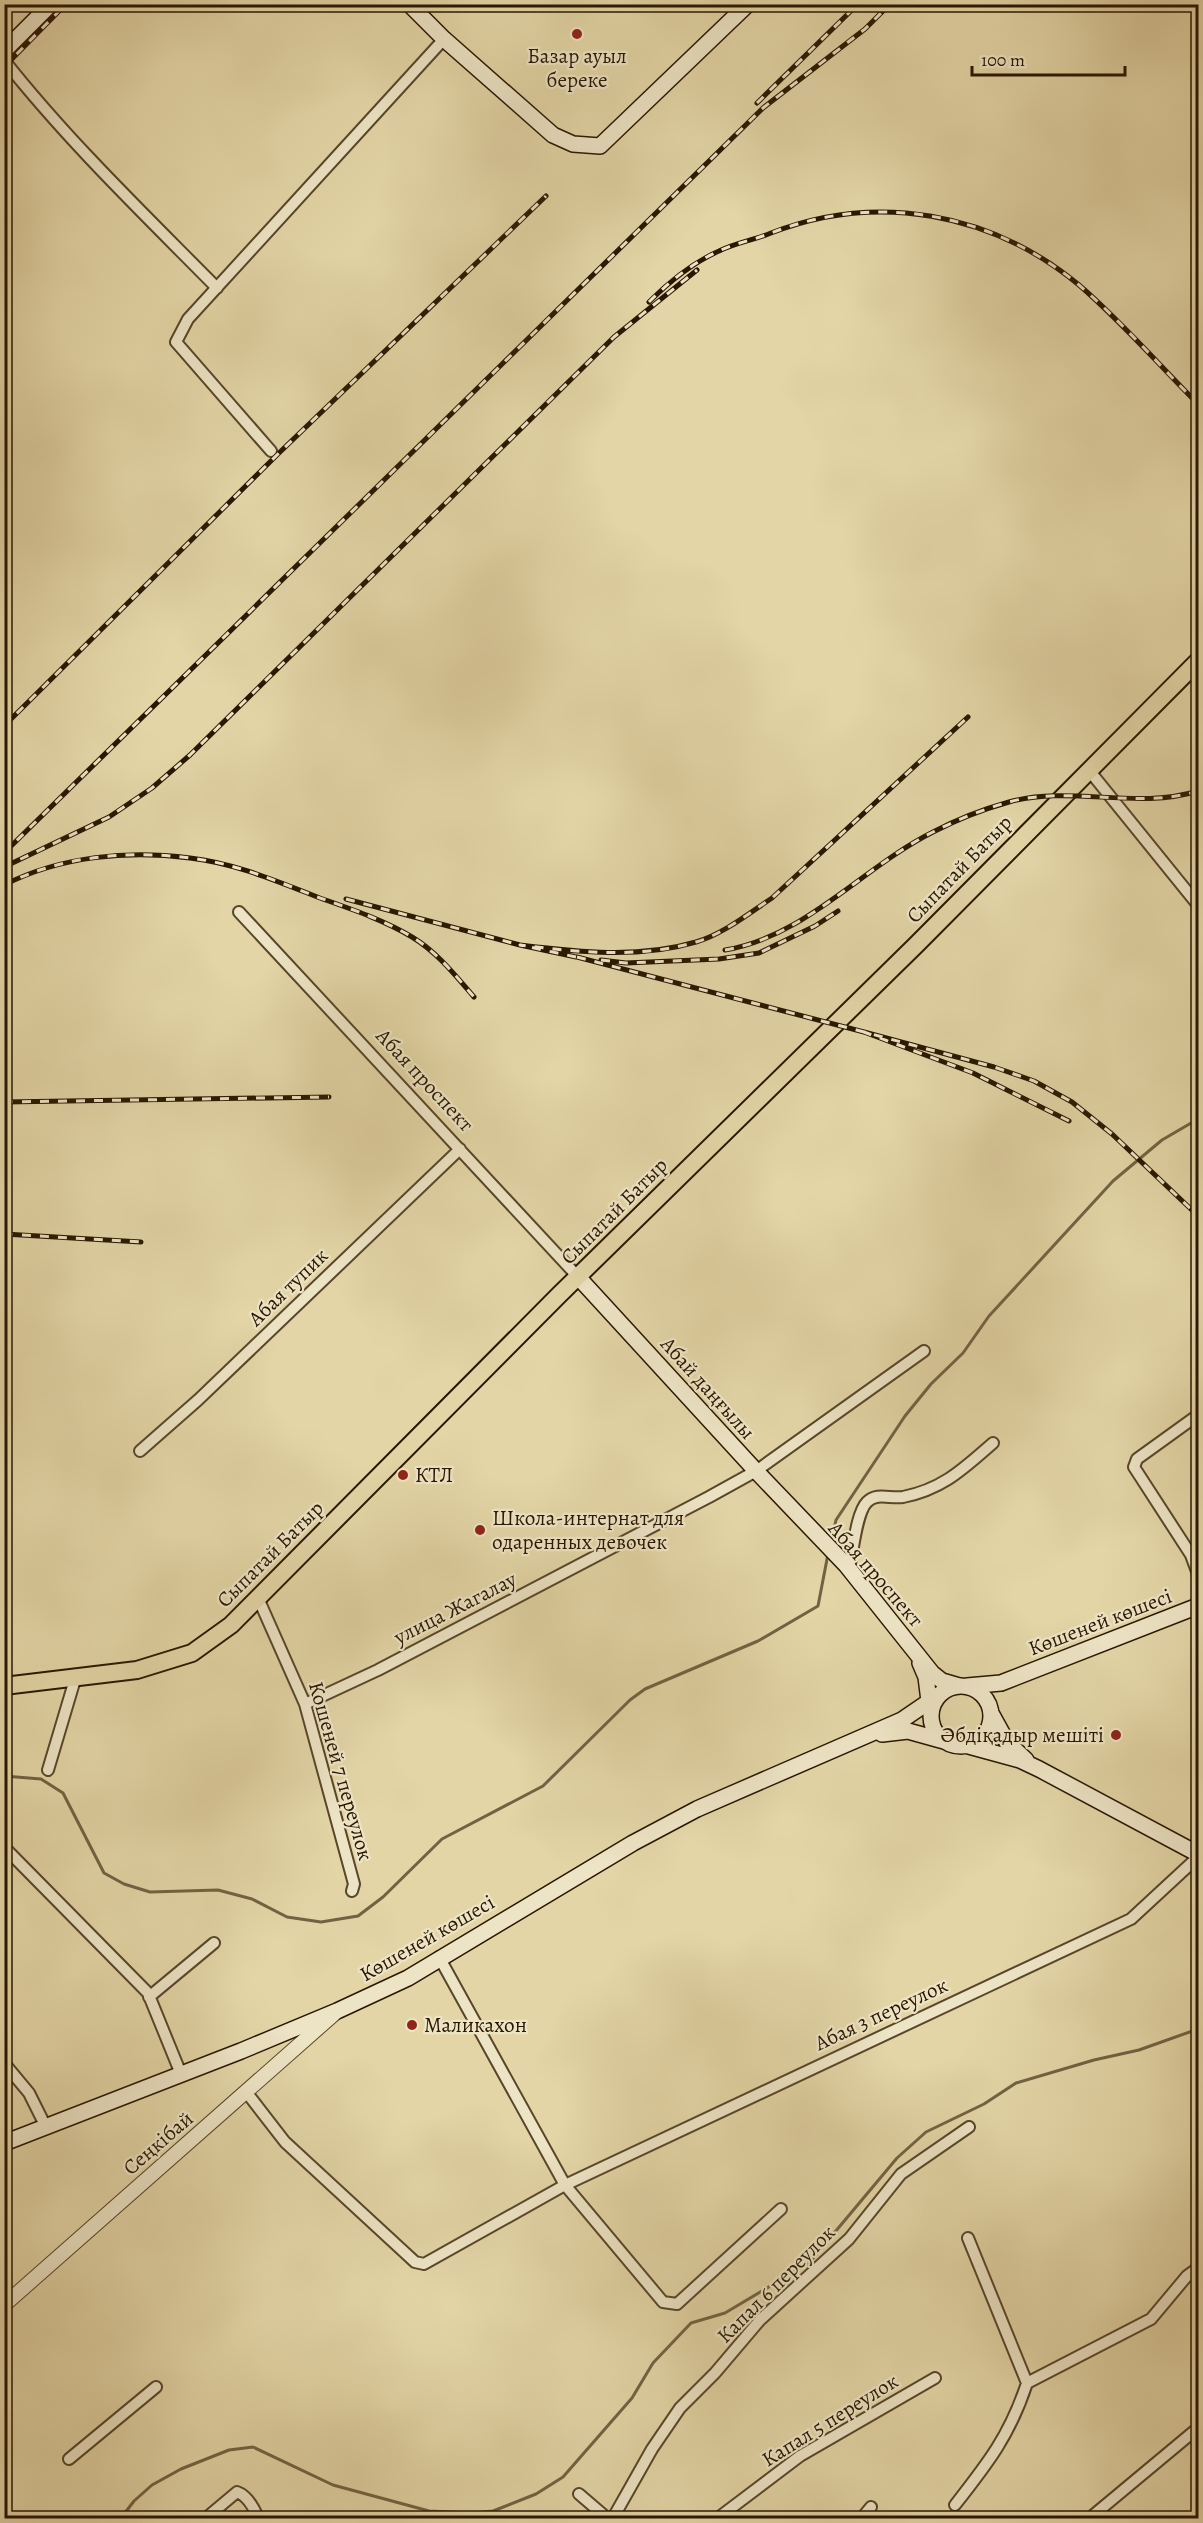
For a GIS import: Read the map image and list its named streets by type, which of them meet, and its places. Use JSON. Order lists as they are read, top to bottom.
{
  "streets": {
    "main road": [
      "Сыпатай Батыр",
      "Абая проспект",
      "Абай даңғылы",
      "Көшеней көшесі"
    ],
    "street": [
      "Абая тупик",
      "улица Жагалау",
      "Кошеней 7 переулок",
      "Абая 3 переулок",
      "Сеңкібай",
      "Капал 6 переулок",
      "Капал 5 переулок"
    ]
  },
  "crossings": [
    ["Сыпатай Батыр", "Абая проспект"],
    ["Сыпатай Батыр", "Абай даңғылы"],
    ["Сыпатай Батыр", "Кошеней 7 переулок"],
    ["Абая проспект", "Абая тупик"],
    ["Абая проспект", "Абай даңғылы"],
    ["Абай даңғылы", "улица Жагалау"],
    ["улица Жагалау", "Кошеней 7 переулок"],
    ["Көшеней көшесі", "Сеңкібай"],
    ["Абая 3 переулок", "Сеңкібай"]
  ],
  "places": [
    "Базар ауыл береке",
    "КТЛ",
    "Школа-интернат для одаренных девочек",
    "Әбдіқадыр мешіті",
    "Маликахон"
  ],
  "scale_bar": "100 m"
}
